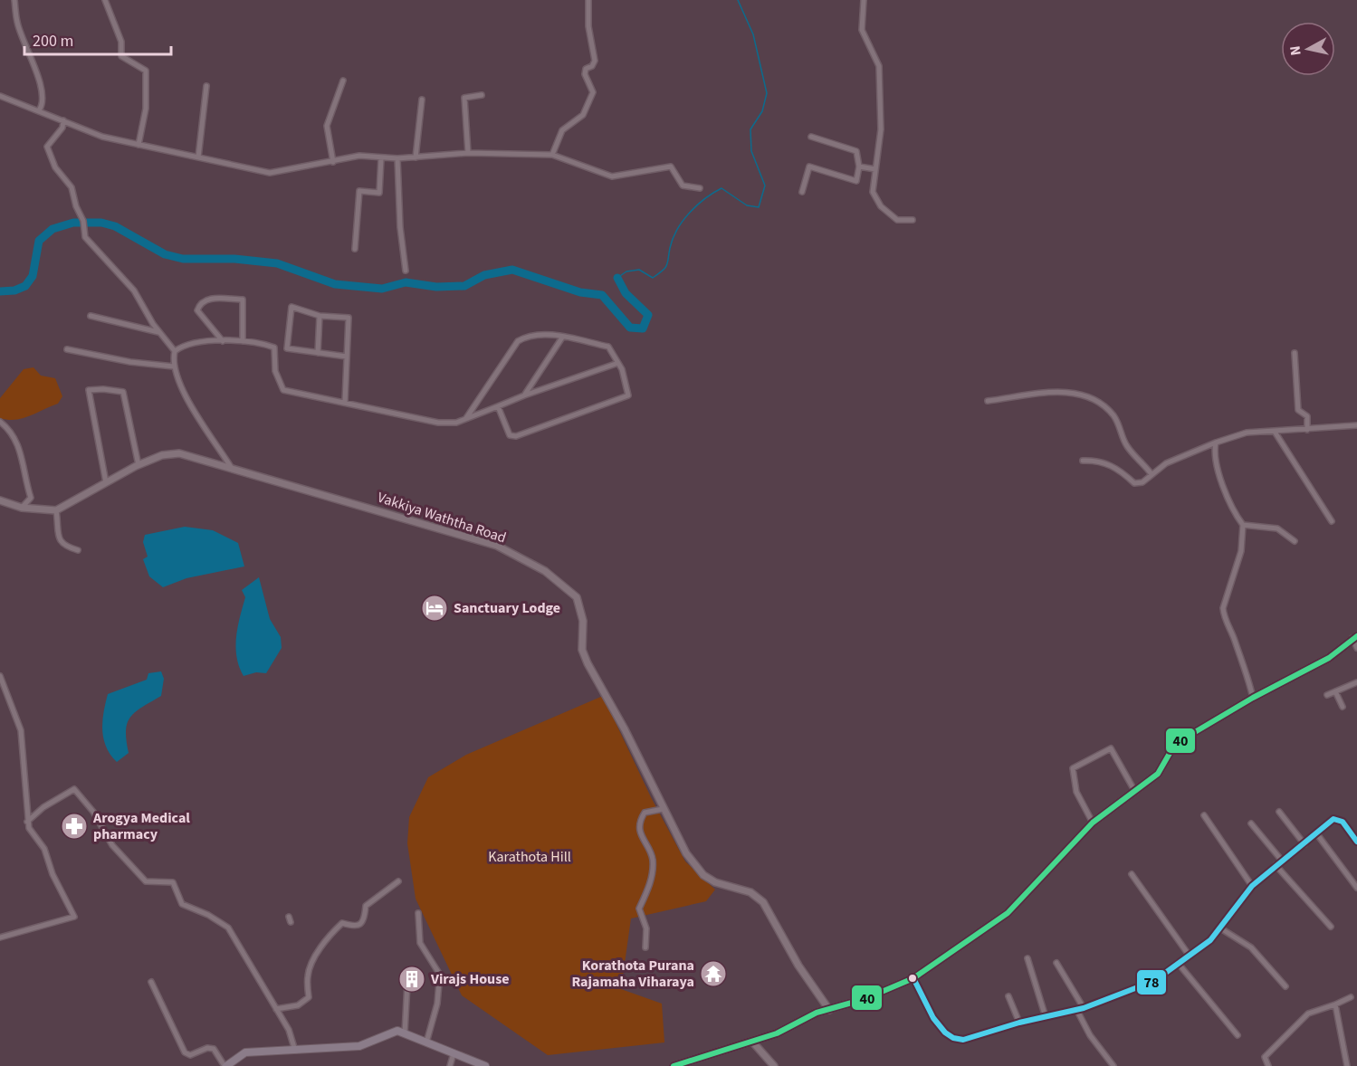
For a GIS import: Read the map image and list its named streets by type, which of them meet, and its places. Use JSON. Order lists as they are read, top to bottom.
{
  "streets": {
    "street": ["Vakkiya Waththa Road"]
  },
  "parks": ["Karathota Hill"],
  "places": {
    "hotel": ["Sanctuary Lodge"],
    "pharmacy": ["Arogya Medical pharmacy"],
    "temple": ["Korathota Purana Rajamaha Viharaya"],
    "building": ["Virajs House"]
  },
  "lines": ["transit line 40", "transit line 78"],
  "scale_bar": "200 m",
  "north": "left"
}
